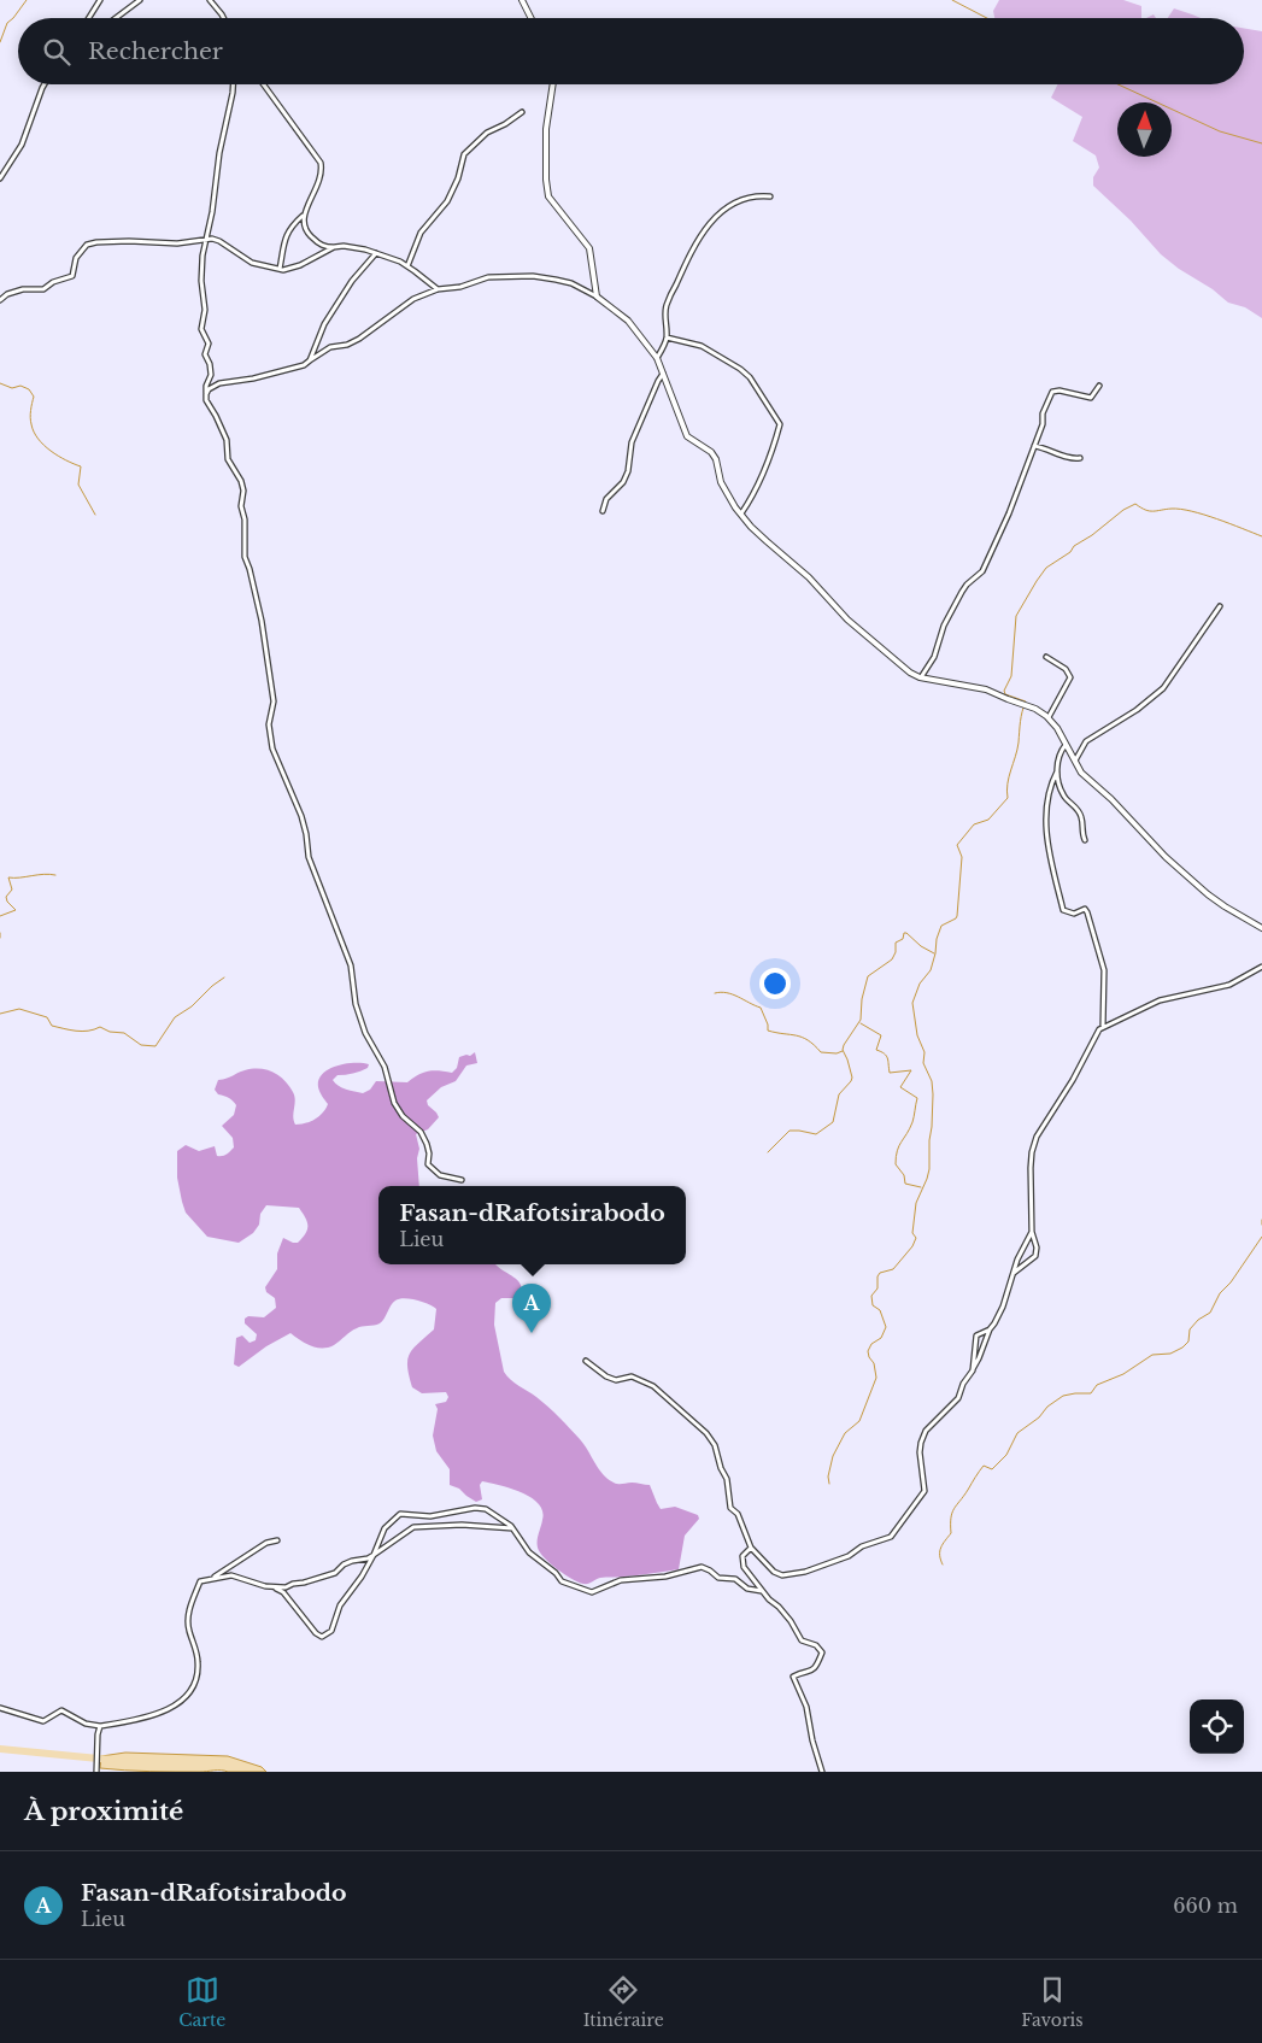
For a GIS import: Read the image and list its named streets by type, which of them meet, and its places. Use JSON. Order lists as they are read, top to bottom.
{
  "north": "top",
  "page": {
    "search": "Rechercher",
    "popup": ["Fasan-dRafotsirabodo", "Lieu"],
    "pins": "A",
    "heading": "À proximité",
    "list": [
      {
        "mark": "A",
        "name": "Fasan-dRafotsirabodo",
        "note": "Lieu",
        "value": "660 m"
      }
    ],
    "nav": ["Carte", "Itinéraire", "Favoris"]
  }
}
